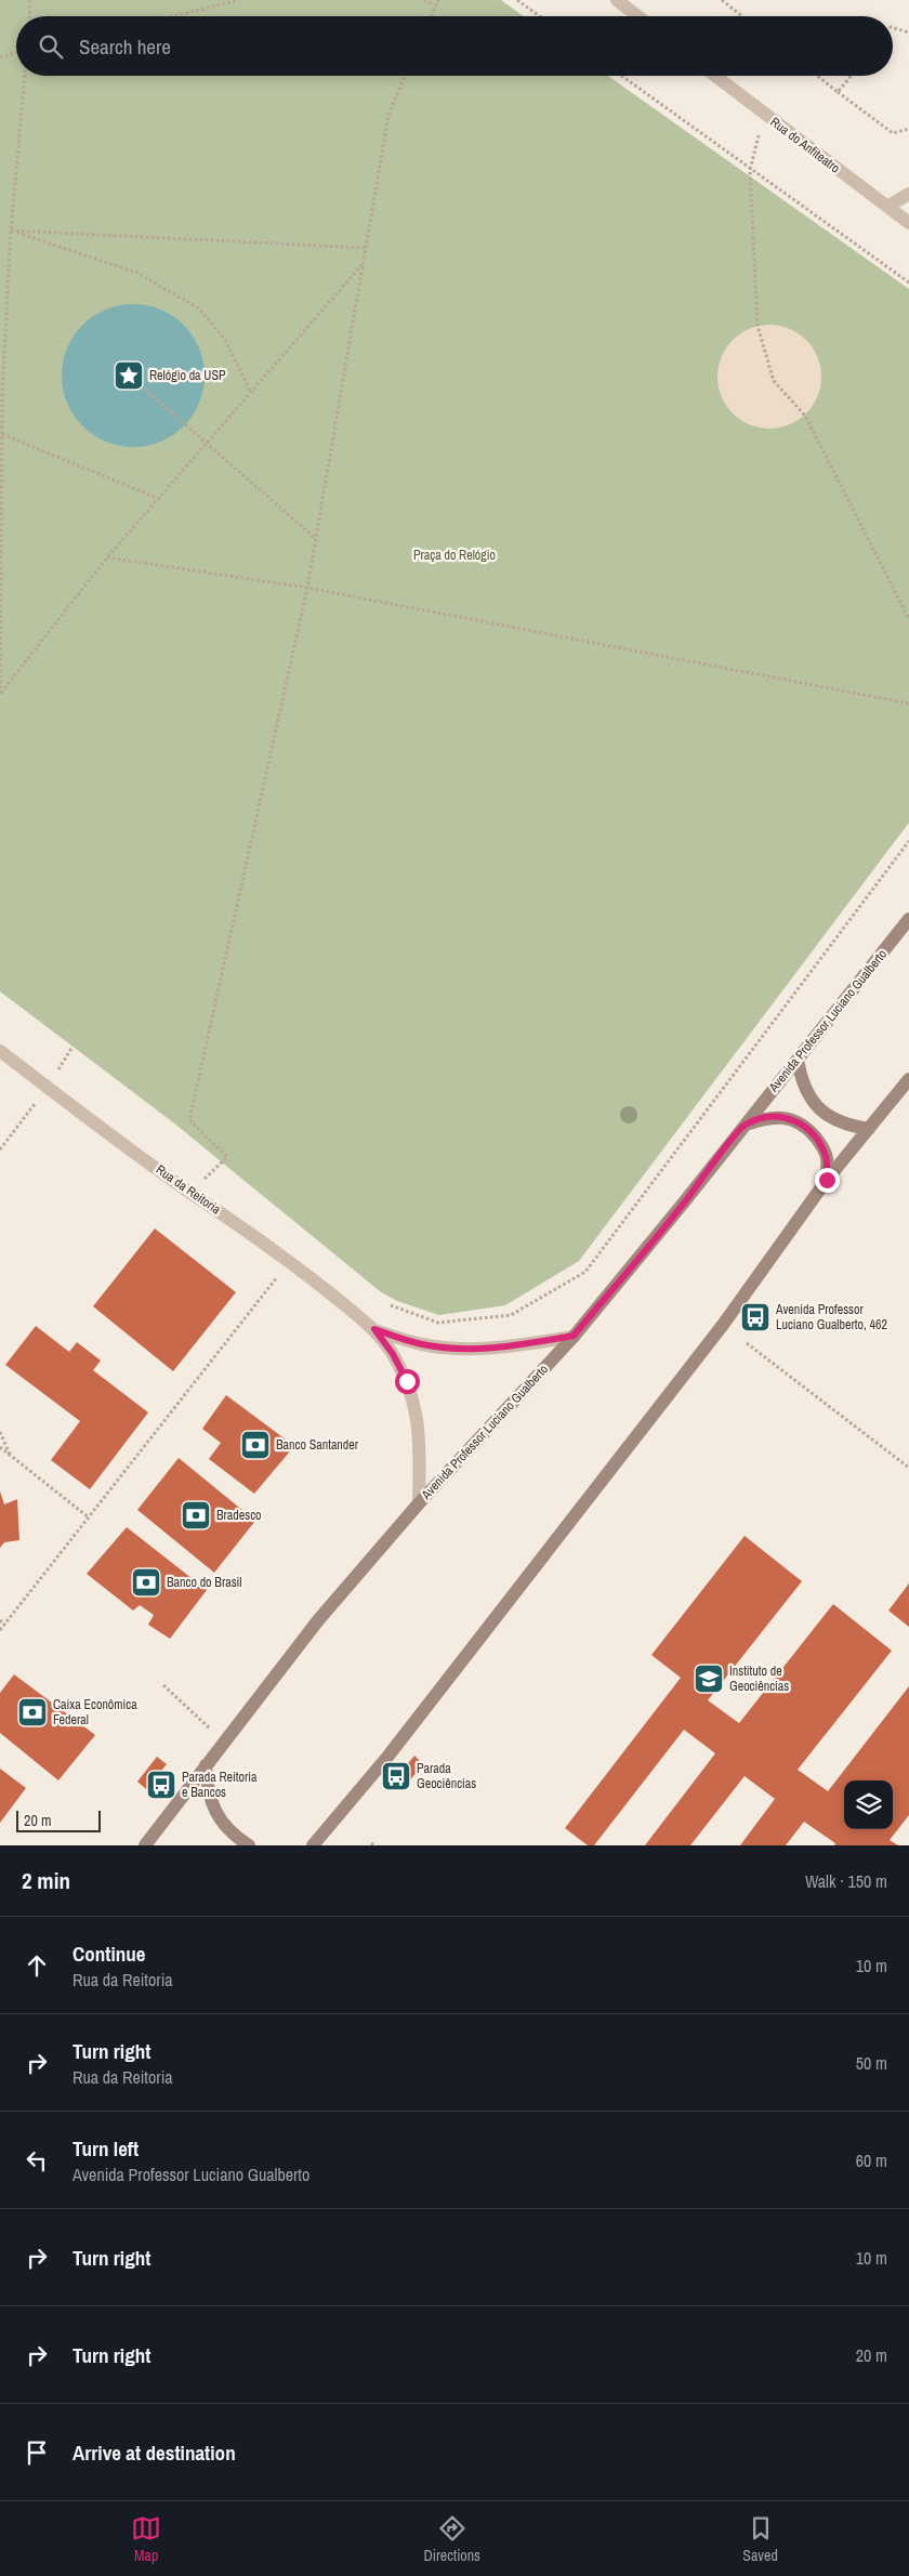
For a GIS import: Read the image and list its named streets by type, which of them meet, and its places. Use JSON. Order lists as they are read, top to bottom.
{
  "streets": {
    "street": ["Rua do Anfiteatro", "Avenida Professor Luciano Gualberto", "Rua da Reitoria"]
  },
  "crossings": [
    ["Avenida Professor Luciano Gualberto", "Rua da Reitoria"]
  ],
  "parks": ["Praça do Relógio"],
  "places": {
    "place": ["Relógio da USP"],
    "bus stop": ["Avenida Professor Luciano Gualberto, 462", "Parada Geociências", "Parada Reitoria e Bancos"],
    "bank": [
      "Banco Santander",
      "Bradesco",
      "Banco do Brasil",
      "Caixa Econômica Federal"
    ],
    "school or university": ["Instituto de Geociências"]
  },
  "scale_bar": "20 m",
  "page": {
    "search": "Search here",
    "scale": "20 m",
    "heading": ["2 min", "Walk · 150 m"],
    "list": [
      ["Continue", "Rua da Reitoria", "10 m"],
      ["Turn right", "Rua da Reitoria", "50 m"],
      ["Turn left", "Avenida Professor Luciano Gualberto", "60 m"],
      ["Turn right", "10 m"],
      ["Turn right", "20 m"],
      "Arrive at destination"
    ],
    "nav": ["Map", "Directions", "Saved"]
  }
}
